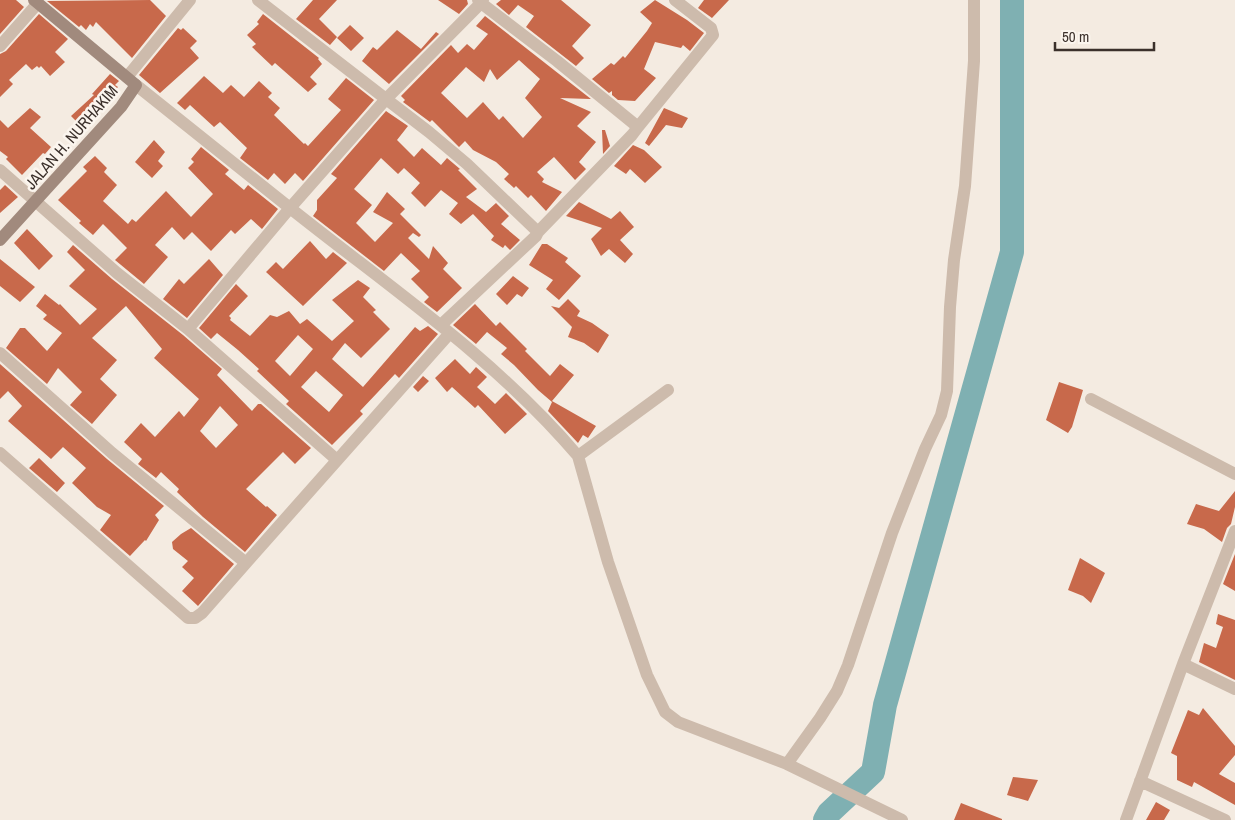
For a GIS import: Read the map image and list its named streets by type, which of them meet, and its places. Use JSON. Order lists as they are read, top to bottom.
{
  "streets": {
    "main road": ["JALAN H. NURHAKIM"]
  },
  "scale_bar": "50 m"
}
